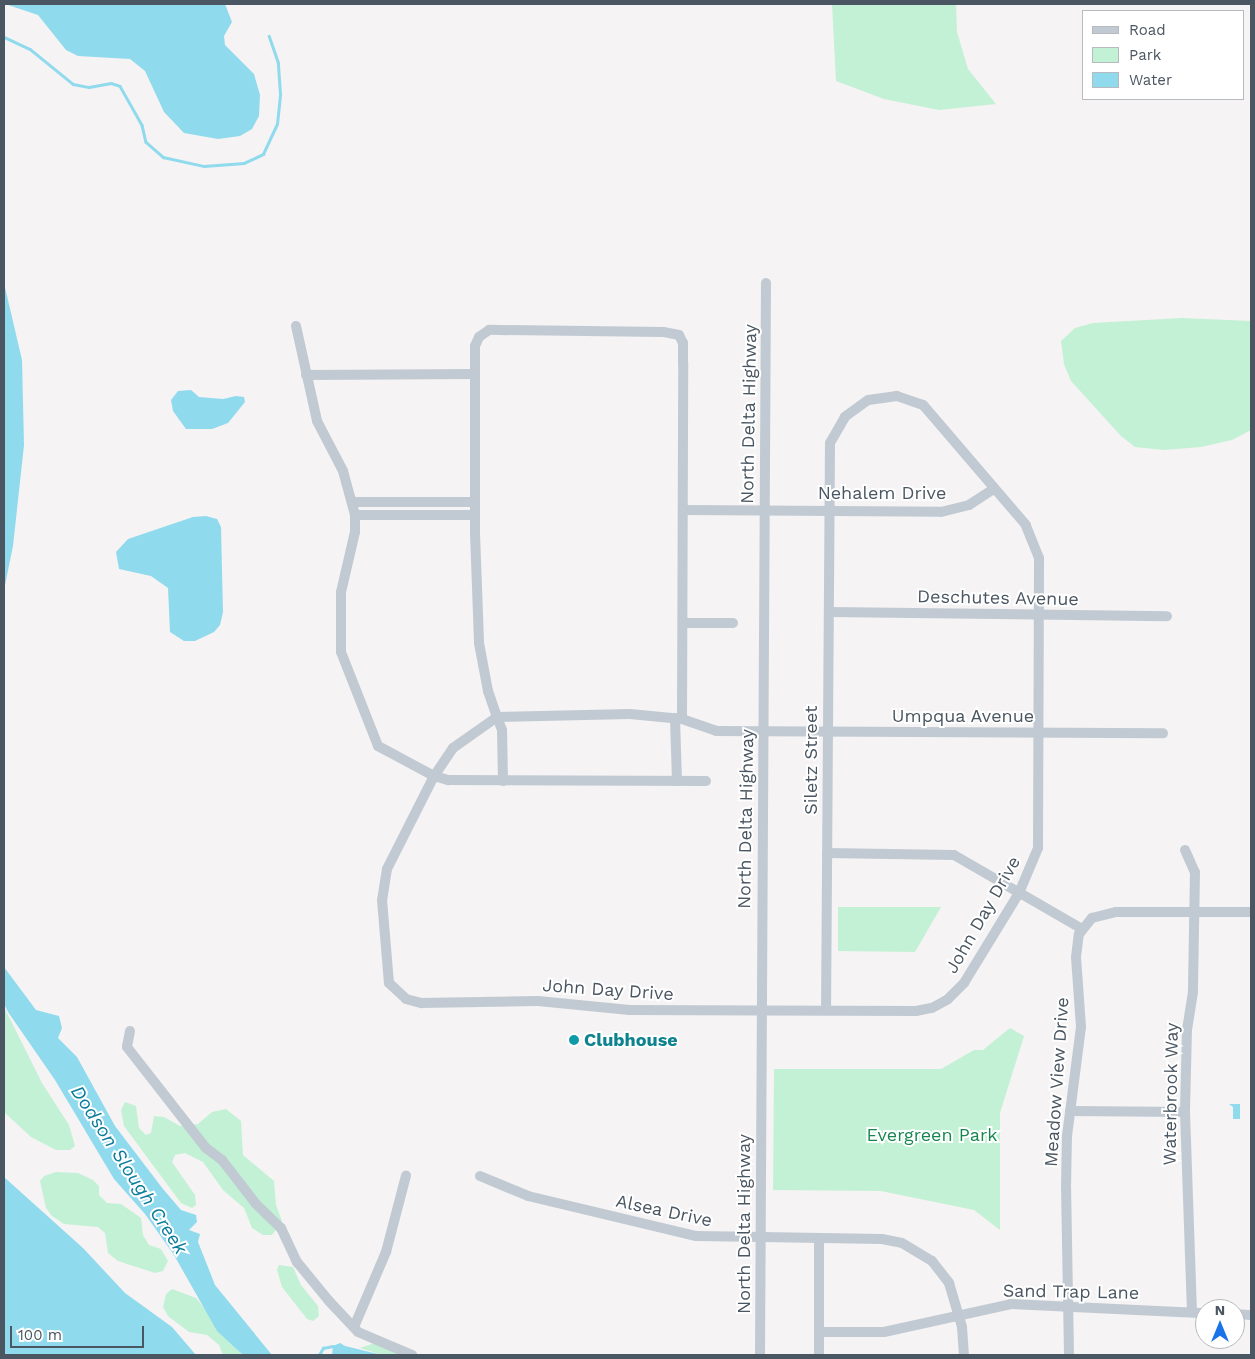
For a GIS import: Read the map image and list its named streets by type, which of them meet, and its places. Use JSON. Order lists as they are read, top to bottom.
{
  "streets": {
    "street": [
      "North Delta Highway",
      "Nehalem Drive",
      "Deschutes Avenue",
      "Umpqua Avenue",
      "Siletz Street",
      "John Day Drive",
      "Meadow View Drive",
      "Waterbrook Way",
      "Alsea Drive",
      "Sand Trap Lane"
    ]
  },
  "crossings": [
    ["North Delta Highway", "Nehalem Drive"],
    ["North Delta Highway", "Umpqua Avenue"],
    ["North Delta Highway", "John Day Drive"],
    ["North Delta Highway", "Alsea Drive"],
    ["Nehalem Drive", "Siletz Street"],
    ["Nehalem Drive", "John Day Drive"],
    ["Deschutes Avenue", "Siletz Street"],
    ["Deschutes Avenue", "John Day Drive"],
    ["Umpqua Avenue", "Siletz Street"],
    ["Umpqua Avenue", "John Day Drive"],
    ["Siletz Street", "John Day Drive"],
    ["Meadow View Drive", "Sand Trap Lane"],
    ["Waterbrook Way", "Sand Trap Lane"],
    ["Alsea Drive", "Sand Trap Lane"]
  ],
  "water": ["Dodson Slough Creek"],
  "parks": ["Evergreen Park"],
  "places": ["Clubhouse"],
  "legend": ["Road", "Park", "Water"],
  "scale_bar": "100 m",
  "north": "top"
}
